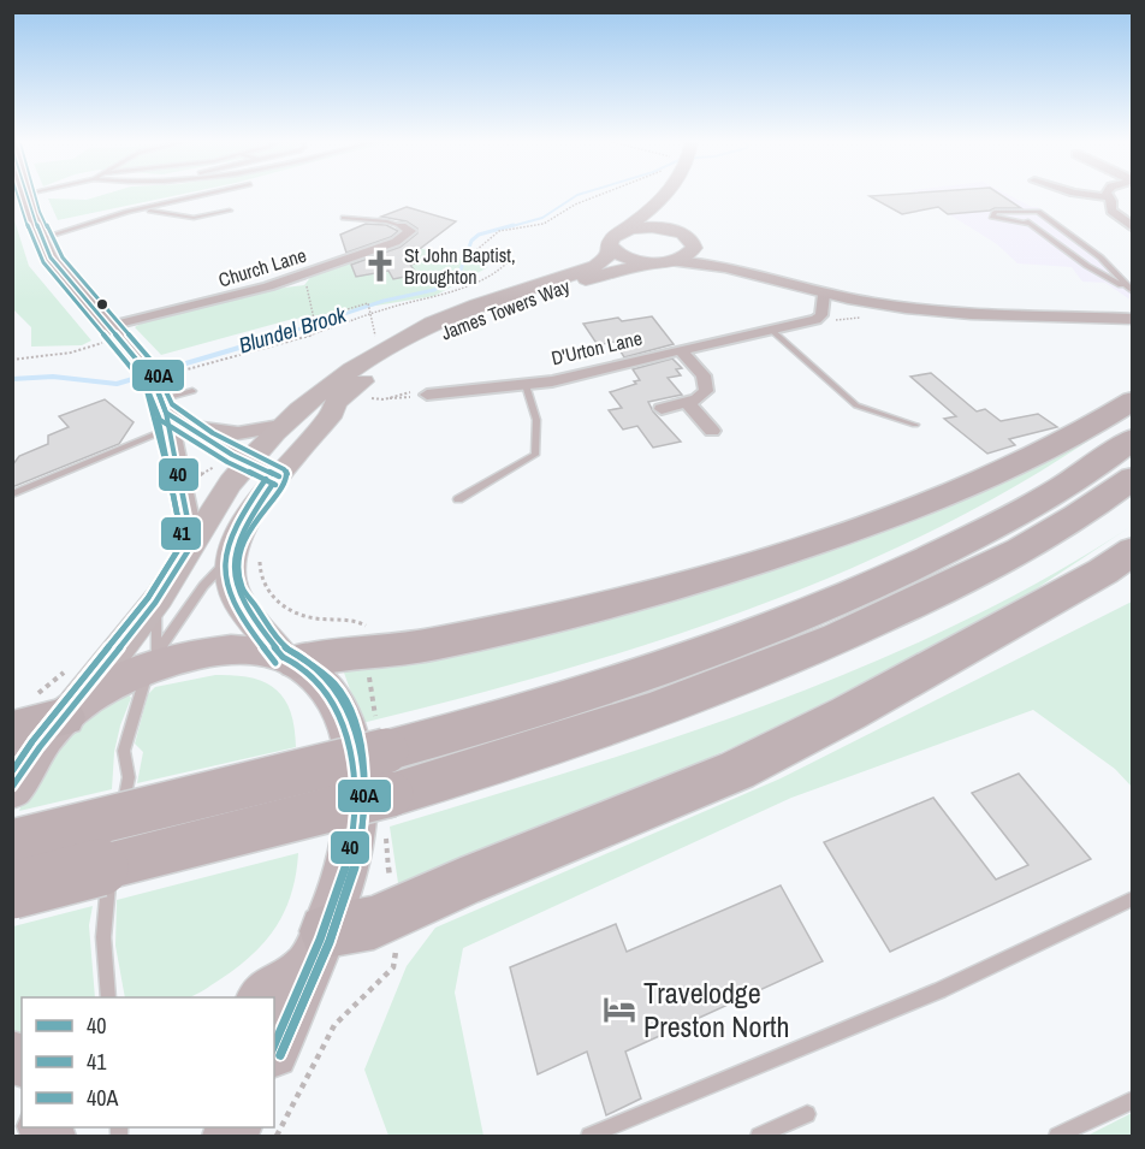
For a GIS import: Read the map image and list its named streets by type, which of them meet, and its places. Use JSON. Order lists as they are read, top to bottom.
{
  "streets": {
    "main road": ["James Towers Way"],
    "street": ["Church Lane", "D'Urton Lane"]
  },
  "water": ["Blundel Brook"],
  "places": {
    "church": ["St John Baptist, Broughton"],
    "hotel": ["Travelodge Preston North"]
  },
  "lines": ["transit line 40", "transit line 41", "transit line 40A"],
  "legend": ["40", "41", "40A"]
}
